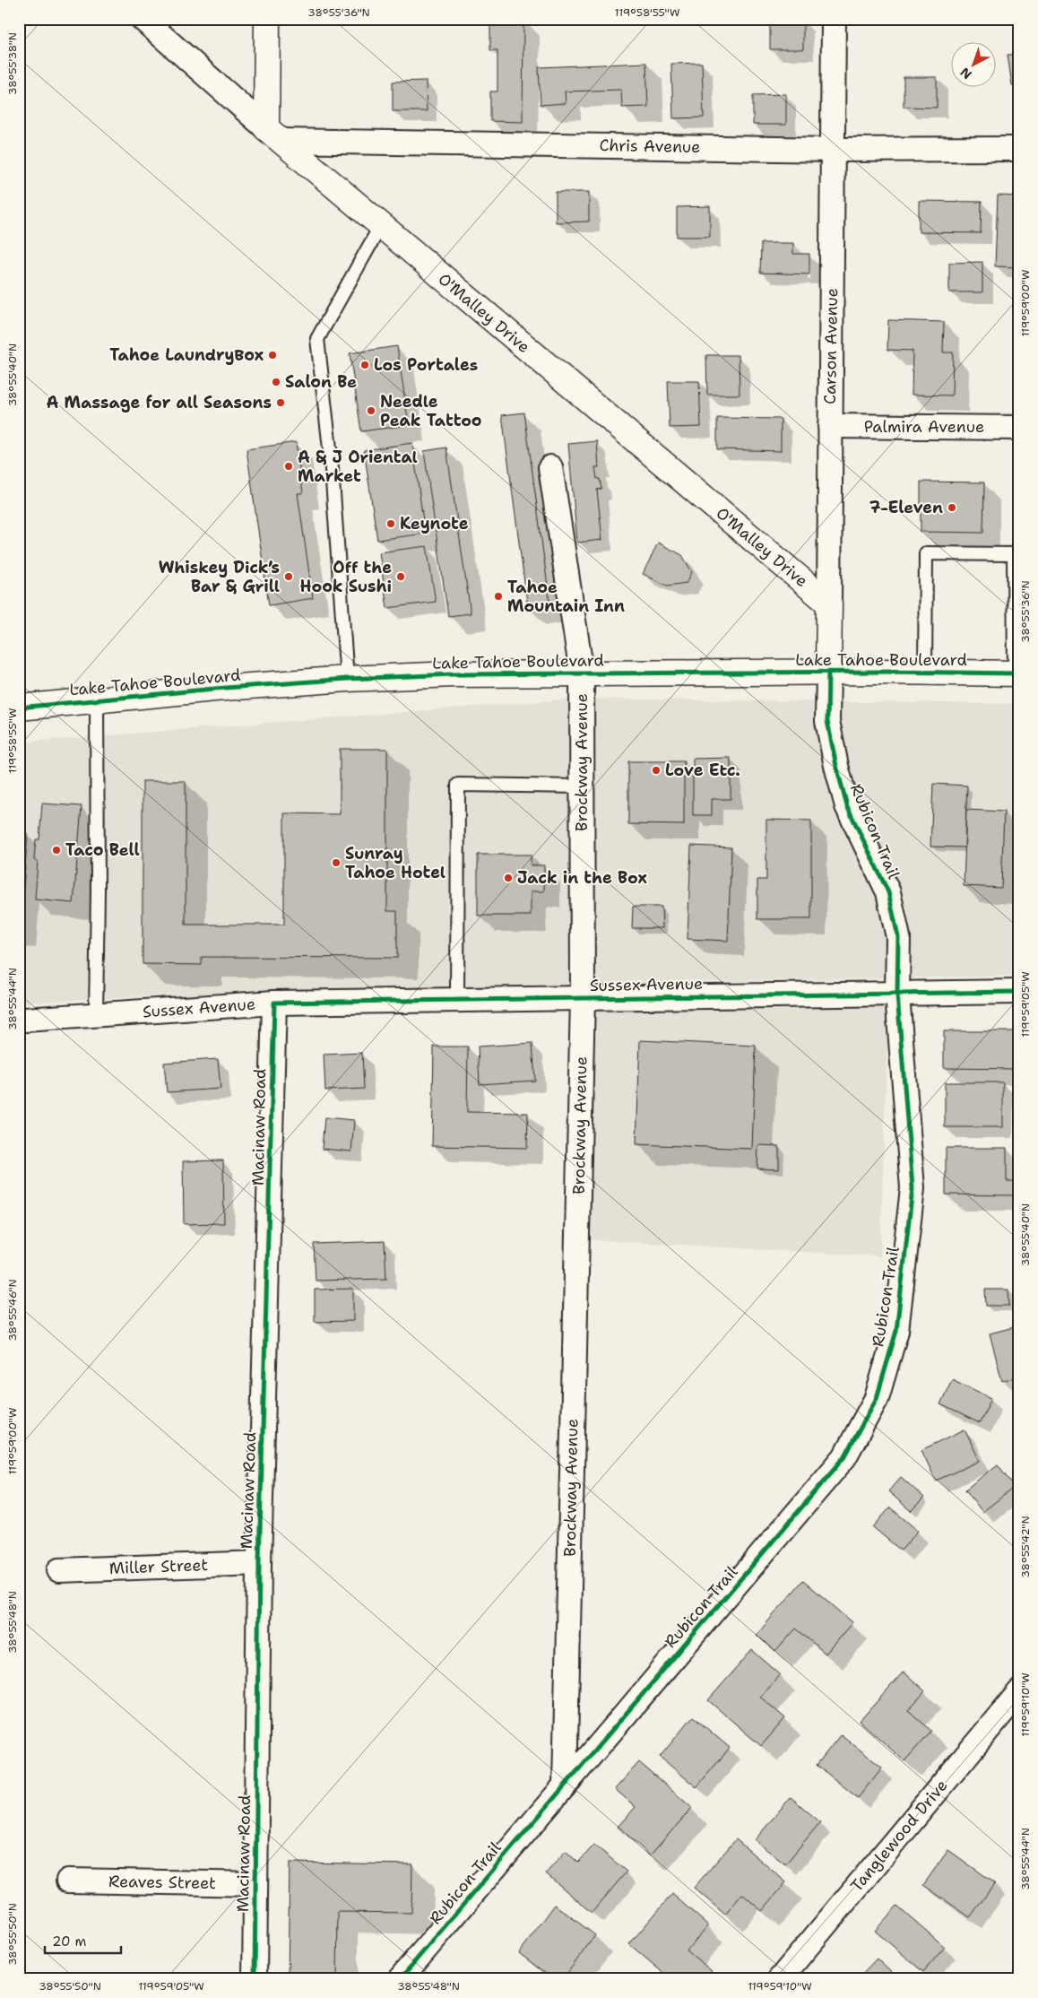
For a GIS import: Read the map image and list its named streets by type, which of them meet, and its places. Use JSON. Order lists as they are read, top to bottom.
{
  "streets": {
    "main road": ["O'Malley Drive", "Carson Avenue", "Lake Tahoe Boulevard"],
    "street": [
      "Chris Avenue",
      "Palmira Avenue",
      "Brockway Avenue",
      "Rubicon Trail",
      "Sussex Avenue",
      "Macinaw Road",
      "Miller Street",
      "Tanglewood Drive",
      "Reaves Street"
    ]
  },
  "crossings": [
    ["Chris Avenue", "O'Malley Drive"],
    ["Chris Avenue", "Carson Avenue"],
    ["O'Malley Drive", "Carson Avenue"],
    ["Carson Avenue", "Palmira Avenue"],
    ["Carson Avenue", "Lake Tahoe Boulevard"],
    ["Carson Avenue", "Rubicon Trail"],
    ["Lake Tahoe Boulevard", "Brockway Avenue"],
    ["Lake Tahoe Boulevard", "Rubicon Trail"],
    ["Brockway Avenue", "Rubicon Trail"],
    ["Brockway Avenue", "Sussex Avenue"],
    ["Rubicon Trail", "Sussex Avenue"],
    ["Sussex Avenue", "Macinaw Road"],
    ["Macinaw Road", "Miller Street"],
    ["Macinaw Road", "Reaves Street"]
  ],
  "places": [
    "Tahoe LaundryBox",
    "Los Portales",
    "Salon Be",
    "A Massage for all Seasons",
    "Needle Peak Tattoo",
    "A & J Oriental Market",
    "7-Eleven",
    "Keynote",
    "Whiskey Dick’s Bar & Grill",
    "Off the Hook Sushi",
    "Tahoe Mountain Inn",
    "Love Etc.",
    "Taco Bell",
    "Sunray Tahoe Hotel",
    "Jack in the Box"
  ],
  "scale_bar": "20 m",
  "north": "bottom left",
  "coordinates": [
    "38°55'36\"N",
    "119°58'55\"W",
    "38°55'38\"N",
    "119°59'00\"W",
    "38°55'40\"N",
    "38°55'44\"N",
    "119°59'05\"W",
    "38°55'46\"N",
    "38°55'42\"N",
    "38°55'48\"N",
    "119°59'10\"W",
    "38°55'50\"N"
  ]
}
